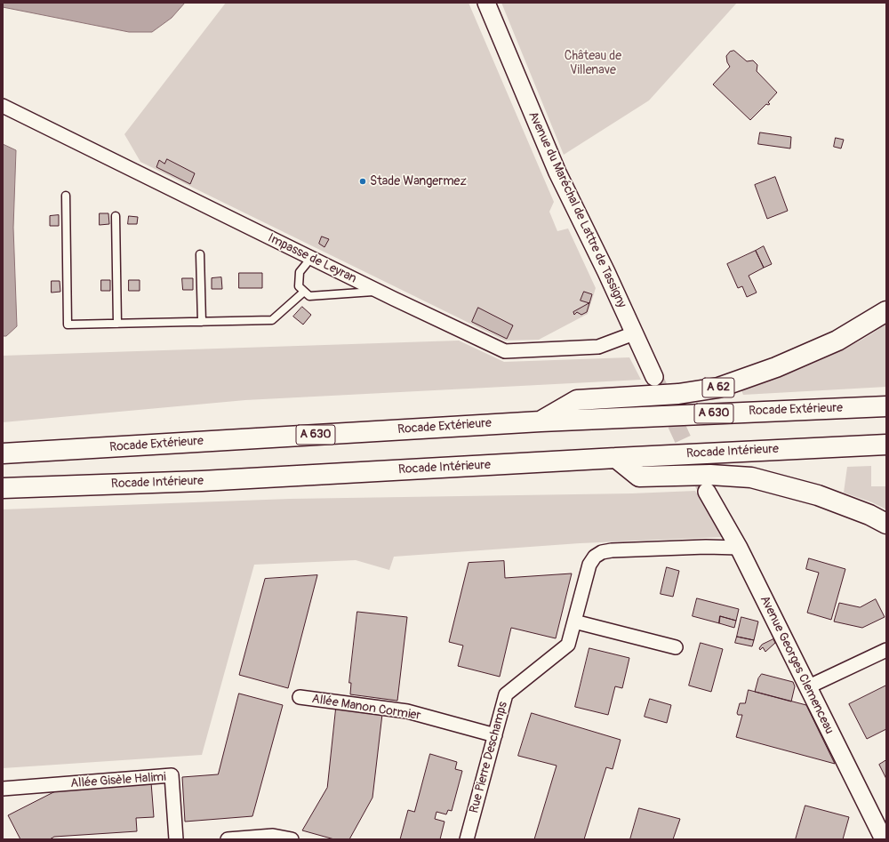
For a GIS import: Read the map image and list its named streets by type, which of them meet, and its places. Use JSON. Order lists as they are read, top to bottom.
{
  "streets": {
    "highway": [
      "A 62",
      "Rocade Extérieure",
      "A 630",
      "Rocade Intérieure"
    ],
    "street": [
      "Avenue du Maréchal de Lattre de Tassigny",
      "Impasse de Leyran",
      "Avenue Georges Clemenceau",
      "Allée Manon Cormier",
      "Rue Pierre Deschamps",
      "Allée Gisèle Halimi"
    ]
  },
  "crossings": [
    ["Avenue du Maréchal de Lattre de Tassigny", "Impasse de Leyran"],
    ["A 62", "Rocade Extérieure"],
    ["Avenue Georges Clemenceau", "Rue Pierre Deschamps"],
    ["Allée Manon Cormier", "Rue Pierre Deschamps"]
  ],
  "parks": ["Château de Villenave"],
  "places": ["Stade Wangermez"]
}
